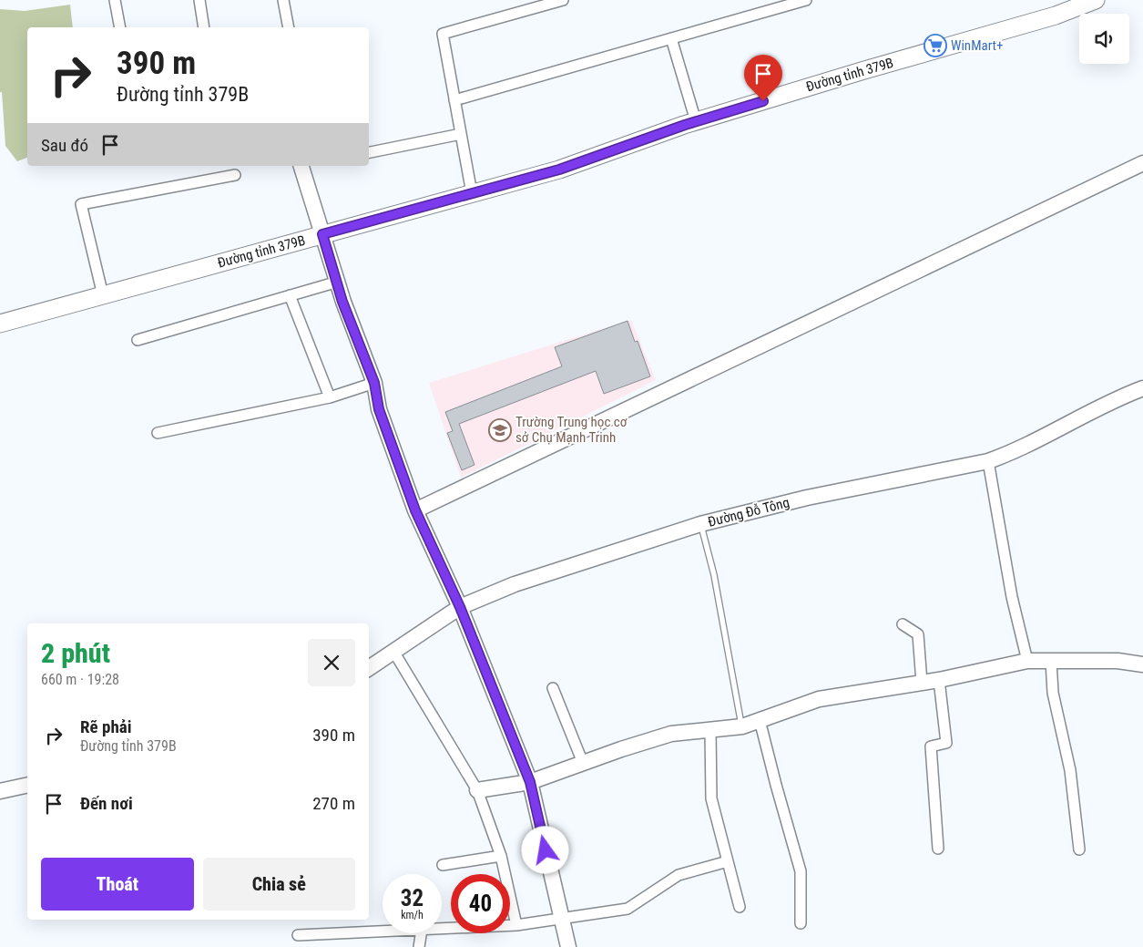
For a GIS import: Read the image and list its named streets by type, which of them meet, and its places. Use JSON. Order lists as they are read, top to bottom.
{
  "streets": {
    "main road": ["Đường tỉnh 379B"],
    "street": ["Đường Đỗ Tông"]
  },
  "places": {
    "supermarket": ["WinMart+"],
    "school or university": ["Trường Trung học cơ sở Chụ Mạnh Trinh"]
  },
  "page": {
    "turn": ["390 m", "Đường tỉnh 379B"],
    "then": "Sau đó",
    "heading": ["2 phút", "660 m · 19:28"],
    "list": [
      {
        "name": "Rẽ phải",
        "note": "Đường tỉnh 379B",
        "value": "390 m"
      },
      {
        "name": "Đến nơi",
        "value": "270 m"
      }
    ],
    "buttons": ["Thoát", "Chia sẻ"],
    "speed": "32 km/h",
    "limit": "40"
  }
}
